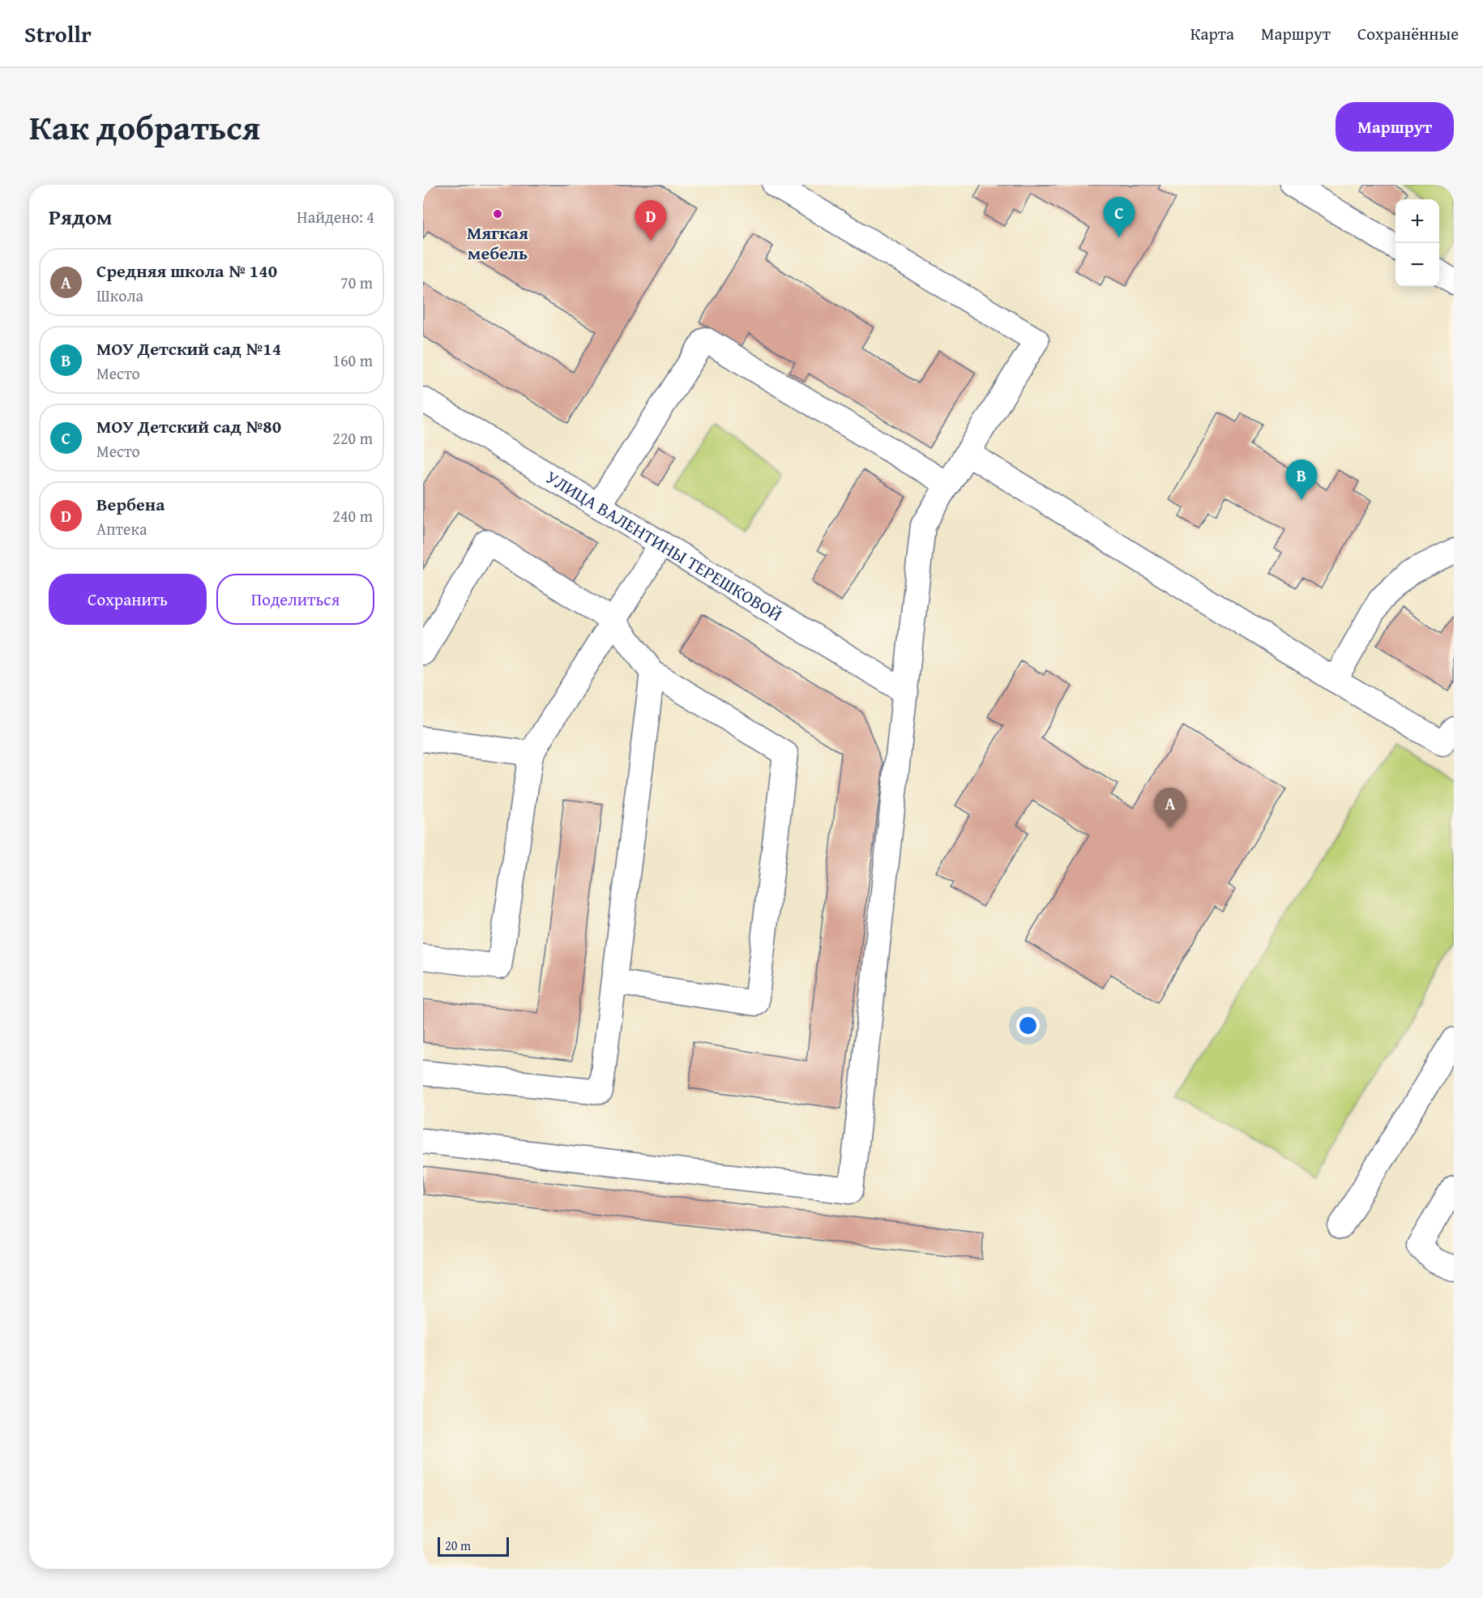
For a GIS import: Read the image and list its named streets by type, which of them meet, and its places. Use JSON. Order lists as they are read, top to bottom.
{
  "streets": {
    "street": ["УЛИЦА ВАЛЕНТИНЫ ТЕРЕШКОВОЙ"]
  },
  "places": ["Мягкая мебель"],
  "scale_bar": "20 m",
  "page": {
    "header": "Strollr",
    "nav": ["Карта", "Маршрут", "Сохранённые"],
    "title": "Как добраться",
    "buttons": [
      "Маршрут",
      ["Сохранить", "Поделиться"]
    ],
    "heading": ["Рядом", "Найдено: 4"],
    "pins": [
      "C",
      "D",
      "B",
      "A"
    ],
    "map_buttons": ["+", "−"],
    "list": [
      {
        "mark": "A",
        "name": "Средняя школа № 140",
        "note": "Школа",
        "value": "70 m"
      },
      {
        "mark": "B",
        "name": "МОУ Детский сад №14",
        "note": "Место",
        "value": "160 m"
      },
      {
        "mark": "C",
        "name": "МОУ Детский сад №80",
        "note": "Место",
        "value": "220 m"
      },
      {
        "mark": "D",
        "name": "Вербена",
        "note": "Аптека",
        "value": "240 m"
      }
    ],
    "scale": "20 m"
  }
}
